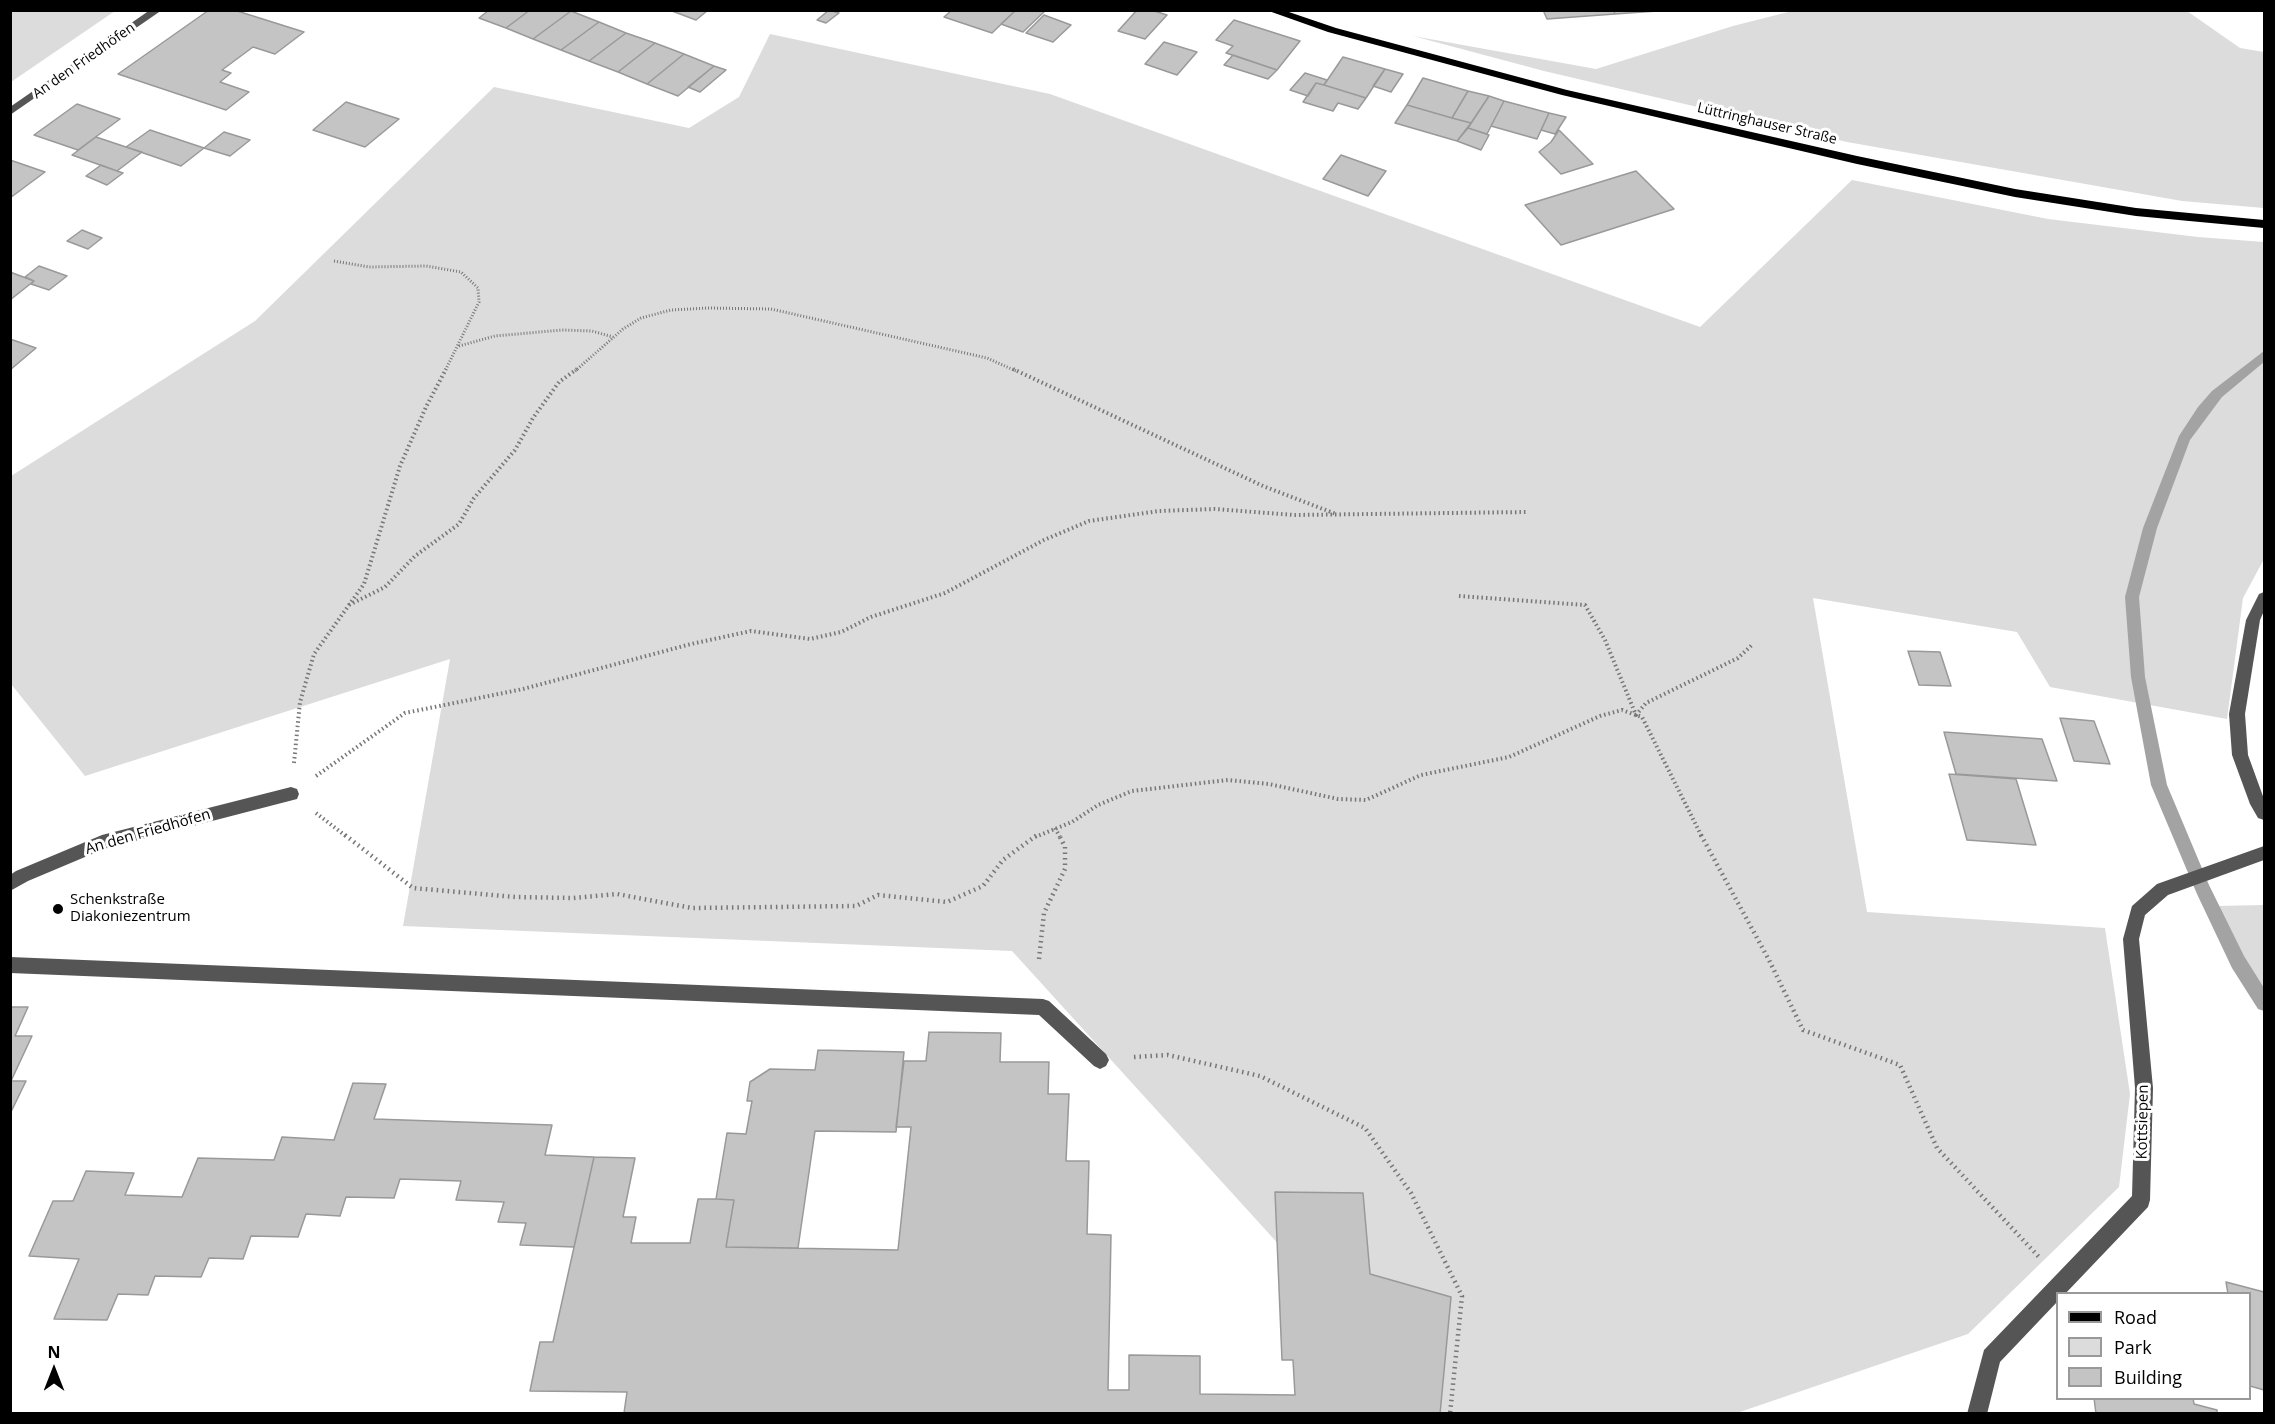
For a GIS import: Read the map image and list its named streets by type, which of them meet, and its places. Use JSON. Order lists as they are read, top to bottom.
{
  "streets": {
    "main road": ["Lüttringhauser Straße"],
    "street": ["An den Friedhöfen", "Kottsiepen"]
  },
  "places": ["Schenkstraße Diakoniezentrum"],
  "legend": ["Road", "Park", "Building"],
  "north": "top"
}
